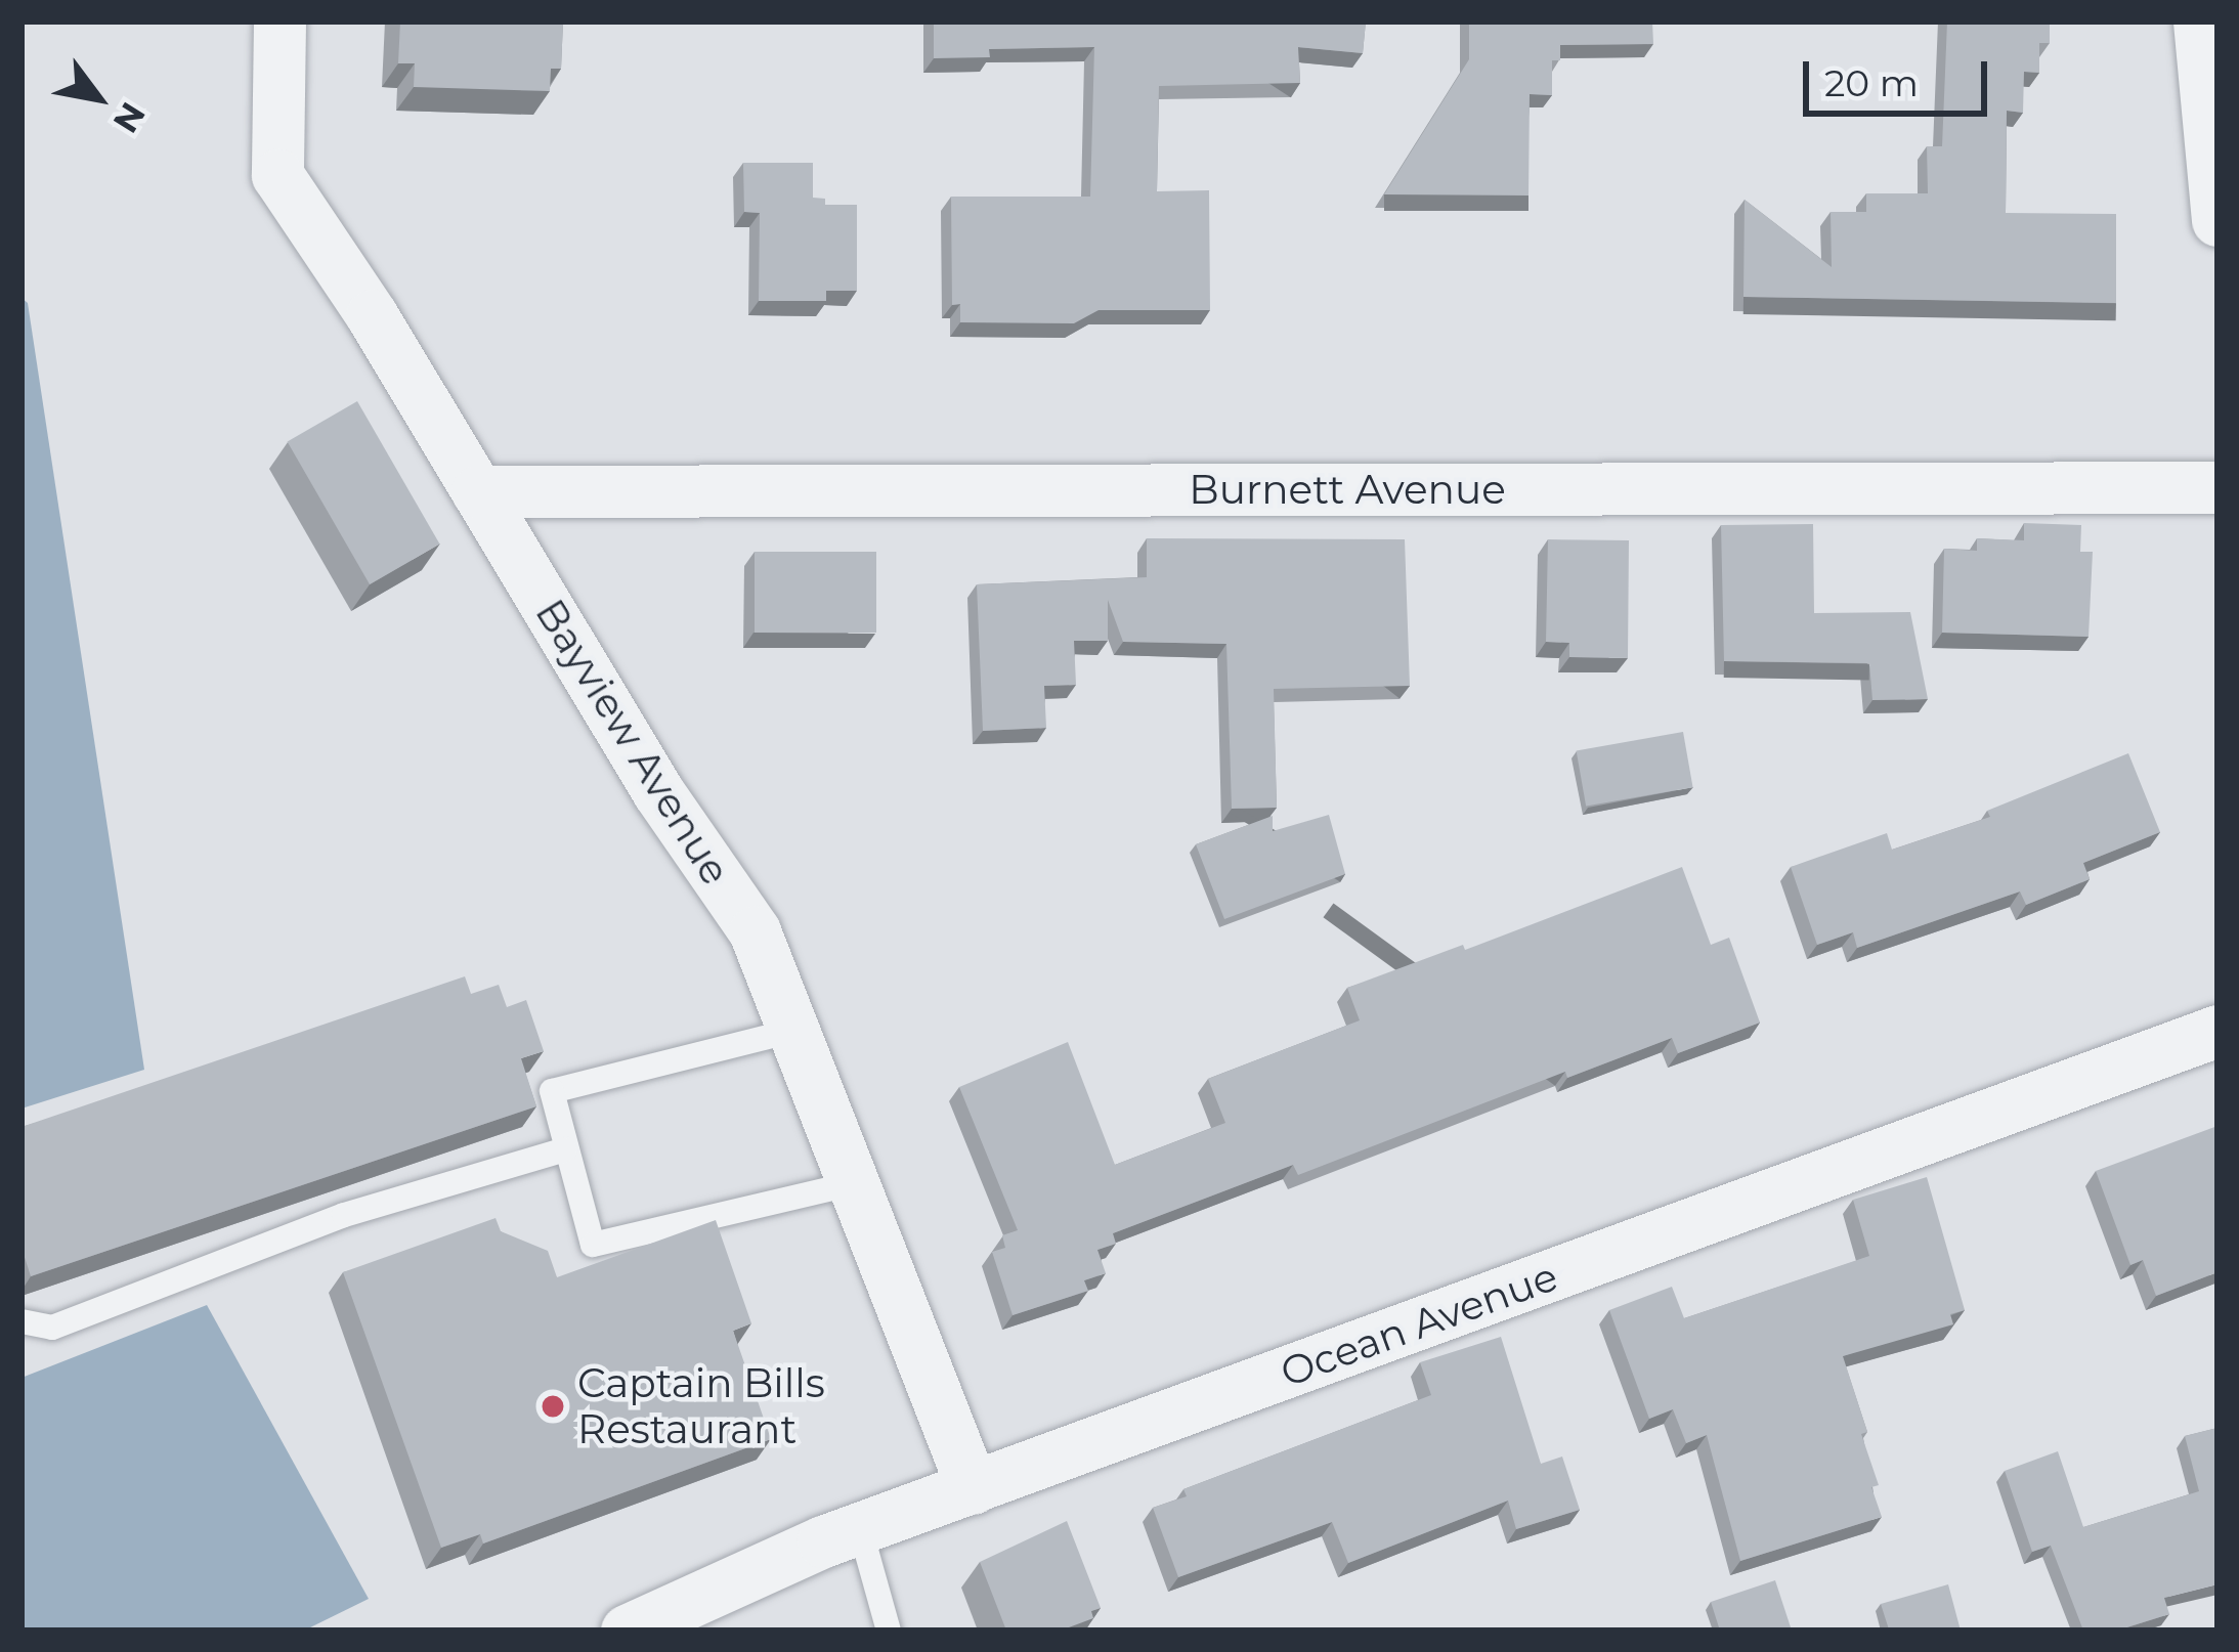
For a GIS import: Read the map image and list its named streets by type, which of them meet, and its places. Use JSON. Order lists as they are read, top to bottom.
{
  "streets": {
    "street": ["Burnett Avenue", "Bayview Avenue", "Ocean Avenue"]
  },
  "crossings": [
    ["Burnett Avenue", "Bayview Avenue"],
    ["Bayview Avenue", "Ocean Avenue"]
  ],
  "places": ["Captain Bills Restaurant"],
  "scale_bar": "20 m",
  "north": "bottom right"
}
